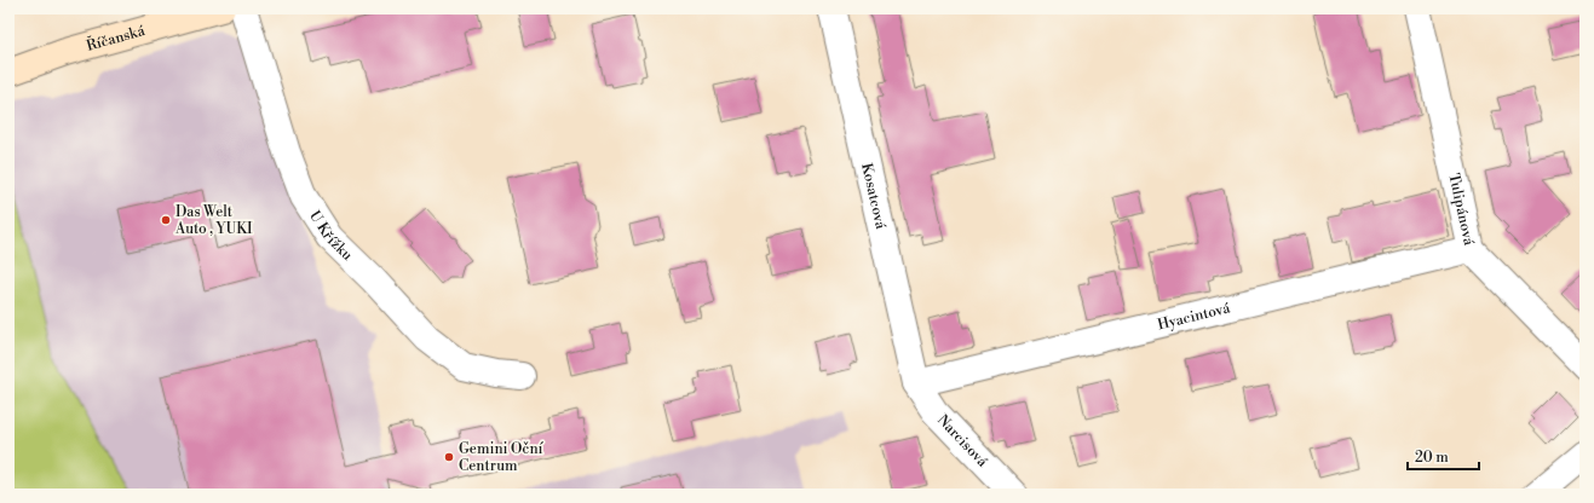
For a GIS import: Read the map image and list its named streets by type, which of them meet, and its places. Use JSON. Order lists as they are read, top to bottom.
{
  "streets": {
    "street": [
      "Říčanská",
      "Kosatcová",
      "Tulipánová",
      "U Křížku",
      "Hyacintová",
      "Narcisová"
    ]
  },
  "crossings": [
    ["Kosatcová", "Hyacintová"],
    ["Kosatcová", "Narcisová"],
    ["Tulipánová", "Hyacintová"],
    ["Hyacintová", "Narcisová"]
  ],
  "places": ["Das Welt Auto , YUKI", "Gemini Oční Centrum"],
  "scale_bar": "20 m"
}
